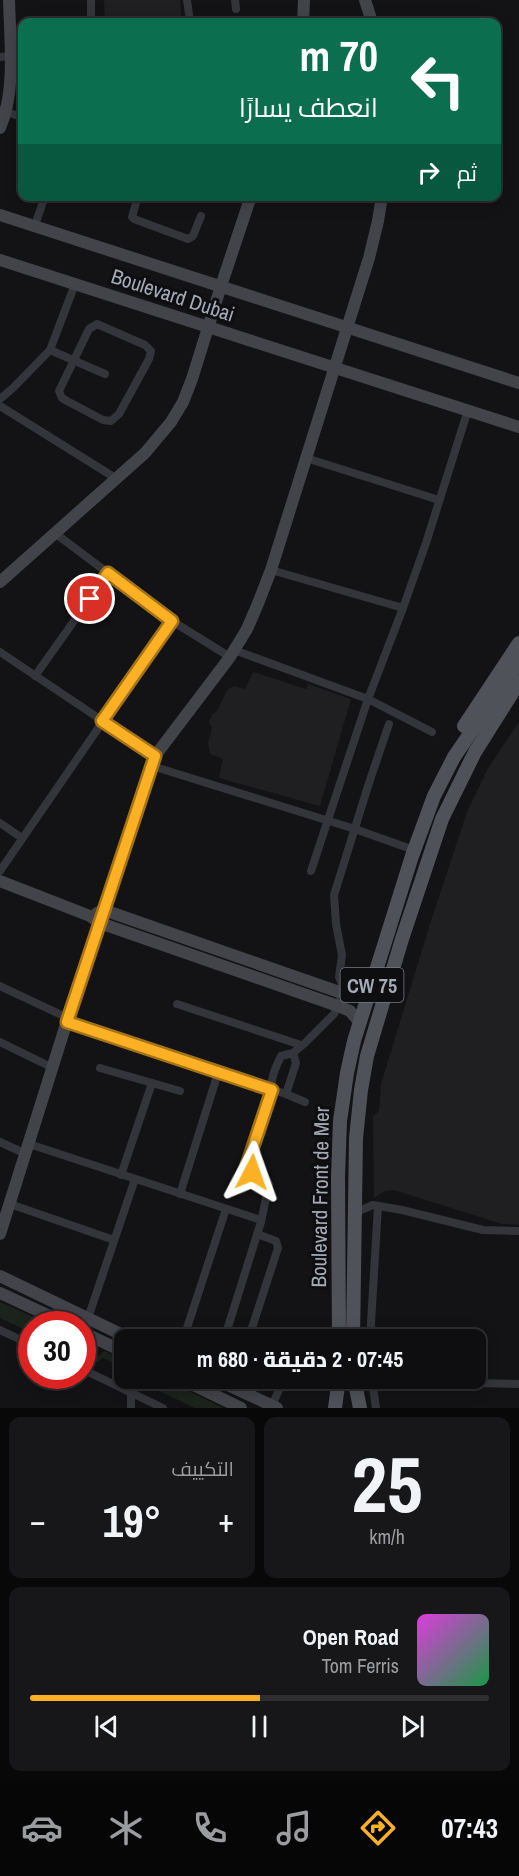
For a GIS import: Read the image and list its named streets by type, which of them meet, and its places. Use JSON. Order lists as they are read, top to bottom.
{
  "streets": {
    "main road": ["Boulevard Dubai", "CW 75", "Boulevard Front de Mer"]
  },
  "page": {
    "turn": ["70 m", "انعطف يسارًا"],
    "then": "ثم",
    "limit": "30",
    "trip": "07:45 · 2 دقيقة · 680 m",
    "tile": [
      ["25", "km/h"],
      "التكييف"
    ],
    "heat": ["−", "19°", "+"],
    "song": ["Open Road", "Tom Ferris"],
    "tabs": "07:43"
  }
}
